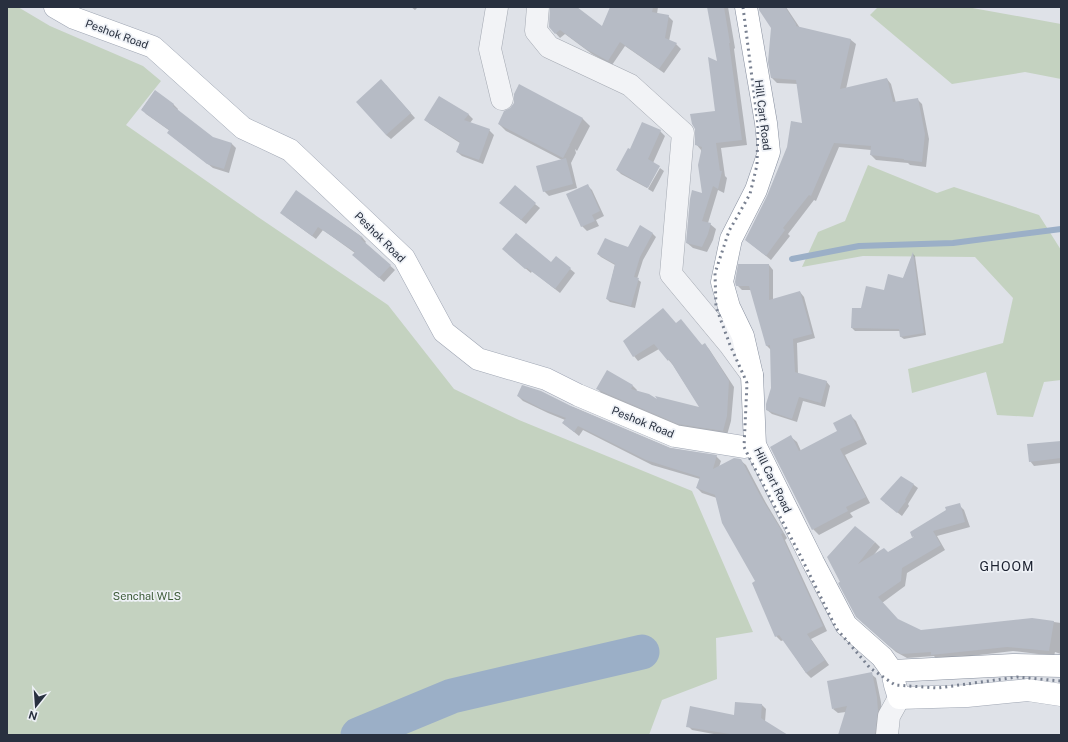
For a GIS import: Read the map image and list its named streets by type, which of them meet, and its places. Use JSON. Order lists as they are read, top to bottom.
{
  "streets": {
    "main road": ["Peshok Road", "Hill Cart Road"]
  },
  "crossings": [
    ["Peshok Road", "Hill Cart Road"]
  ],
  "districts": ["GHOOM"],
  "parks": ["Senchal WLS"],
  "north": "bottom"
}
